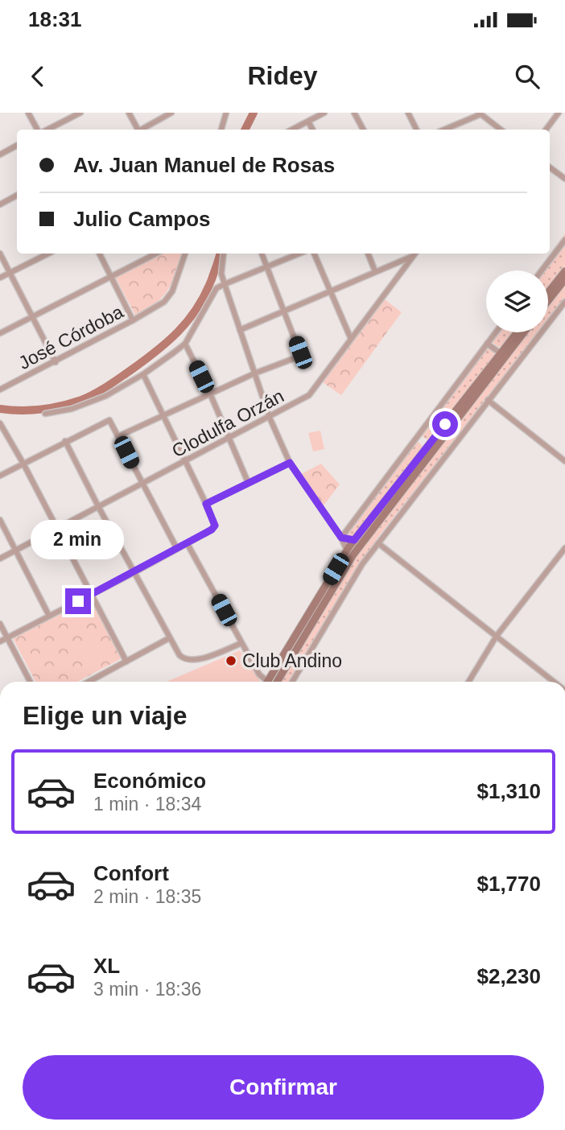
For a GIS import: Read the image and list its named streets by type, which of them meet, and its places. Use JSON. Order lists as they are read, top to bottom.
{
  "streets": {
    "street": ["José Córdoba", "Clodulfa Orzán"]
  },
  "places": ["Club Andino"],
  "page": {
    "status": "18:31",
    "header": "Ridey",
    "banner": ["Av. Juan Manuel de Rosas", "Julio Campos"],
    "bubble": "2 min",
    "heading": "Elige un viaje",
    "list": [
      {
        "name": "Económico",
        "note": "1 min · 18:34",
        "value": "$1,310"
      },
      {
        "name": "Confort",
        "note": "2 min · 18:35",
        "value": "$1,770"
      },
      {
        "name": "XL",
        "note": "3 min · 18:36",
        "value": "$2,230"
      }
    ],
    "buttons": "Confirmar"
  }
}
